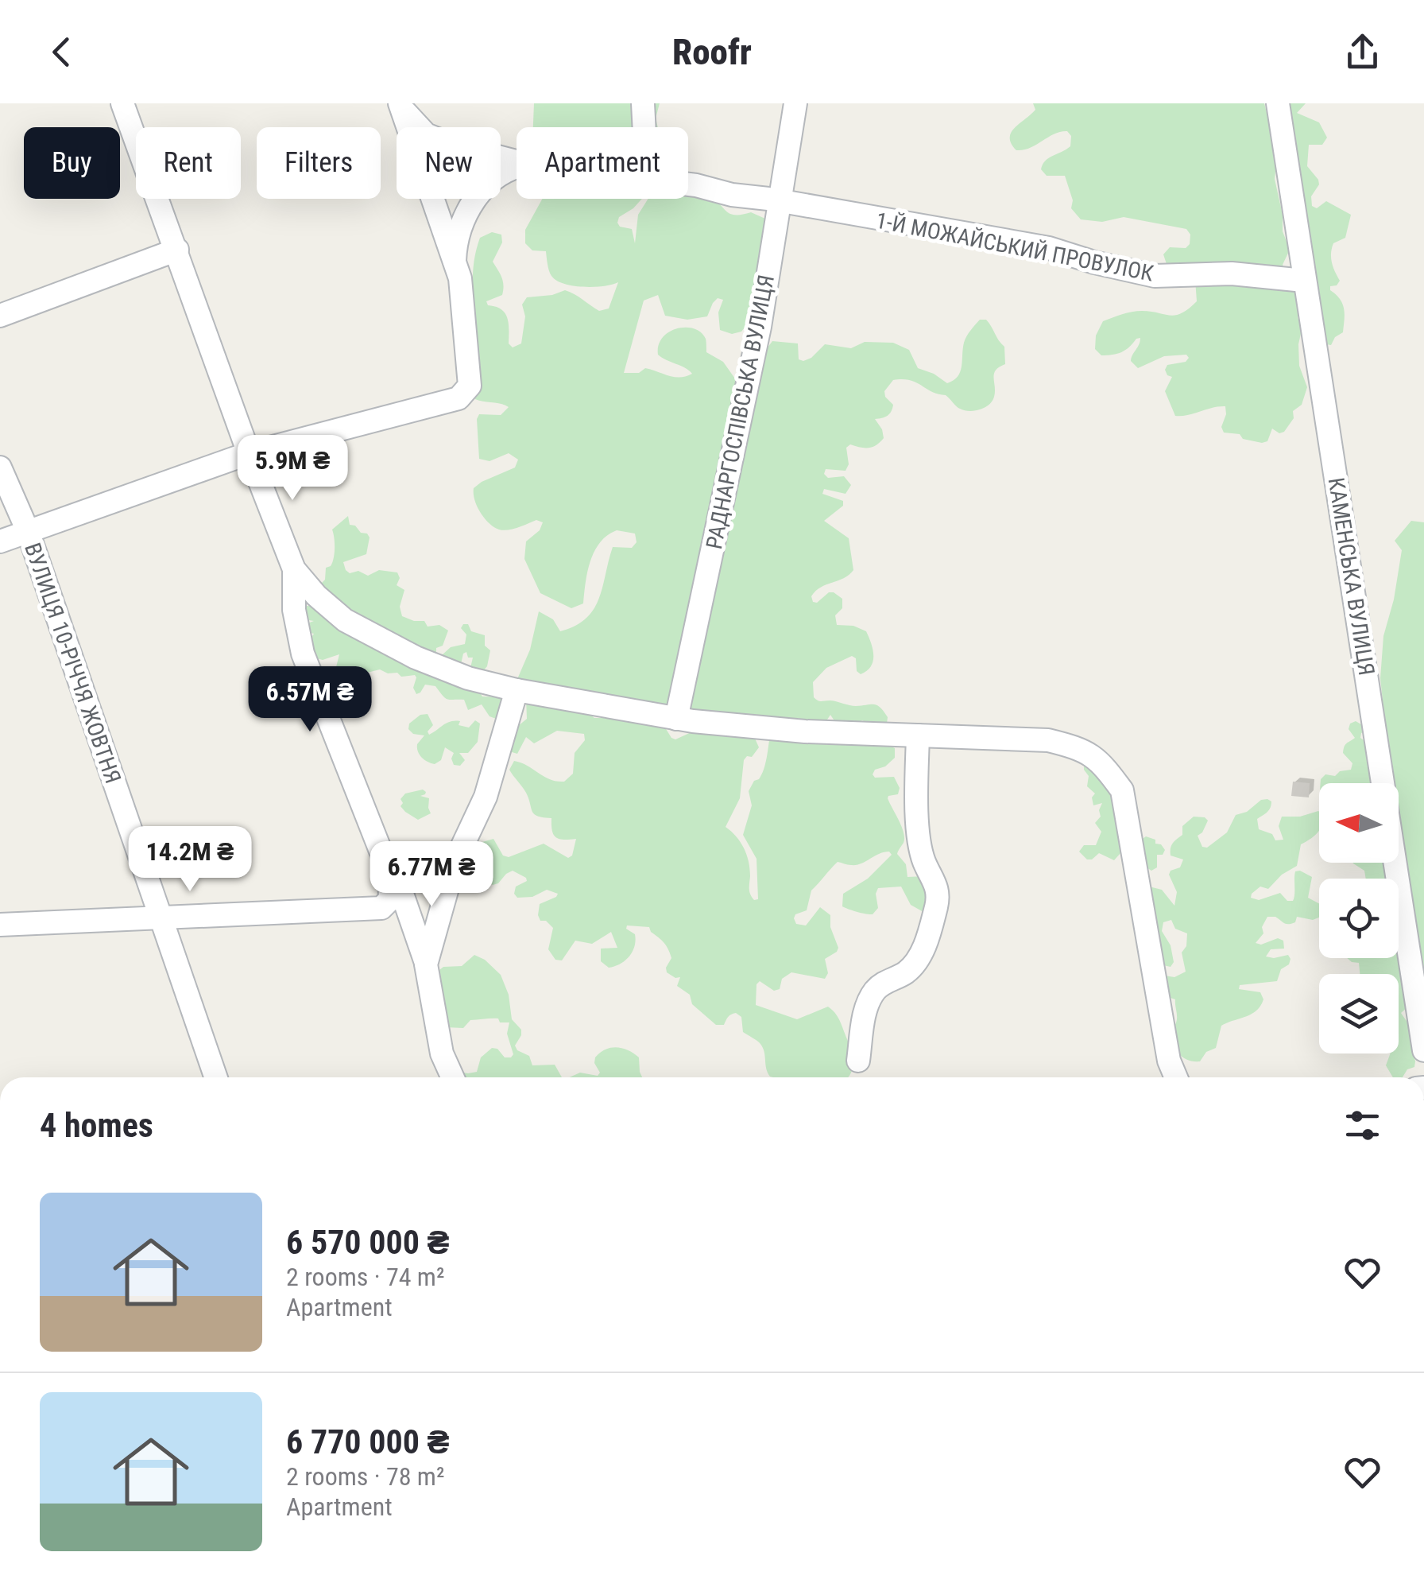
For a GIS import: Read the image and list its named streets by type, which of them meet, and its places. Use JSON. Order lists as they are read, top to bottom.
{
  "streets": {
    "street": [
      "1-Й МОЖАЙСЬКИЙ ПРОВУЛОК",
      "РАДНАРГОСПІВСЬКА ВУЛИЦЯ",
      "КАМЕНСЬКА ВУЛИЦЯ",
      "ВУЛИЦЯ 10-РІЧЧЯ ЖОВТНЯ"
    ]
  },
  "crossings": [
    ["1-Й МОЖАЙСЬКИЙ ПРОВУЛОК", "РАДНАРГОСПІВСЬКА ВУЛИЦЯ"],
    ["1-Й МОЖАЙСЬКИЙ ПРОВУЛОК", "КАМЕНСЬКА ВУЛИЦЯ"]
  ],
  "north": "left",
  "page": {
    "header": "Roofr",
    "chip": [
      "Buy",
      "Rent",
      "Filters",
      "New",
      "Apartment"
    ],
    "price": [
      "5.9M ₴",
      "6.57M ₴",
      "14.2M ₴",
      "6.77M ₴"
    ],
    "heading": "4 homes",
    "list": [
      {
        "name": "6 570 000 ₴",
        "note": "2 rooms · 74 m² · Apartment"
      },
      {
        "name": "6 770 000 ₴",
        "note": "2 rooms · 78 m² · Apartment"
      }
    ]
  }
}
